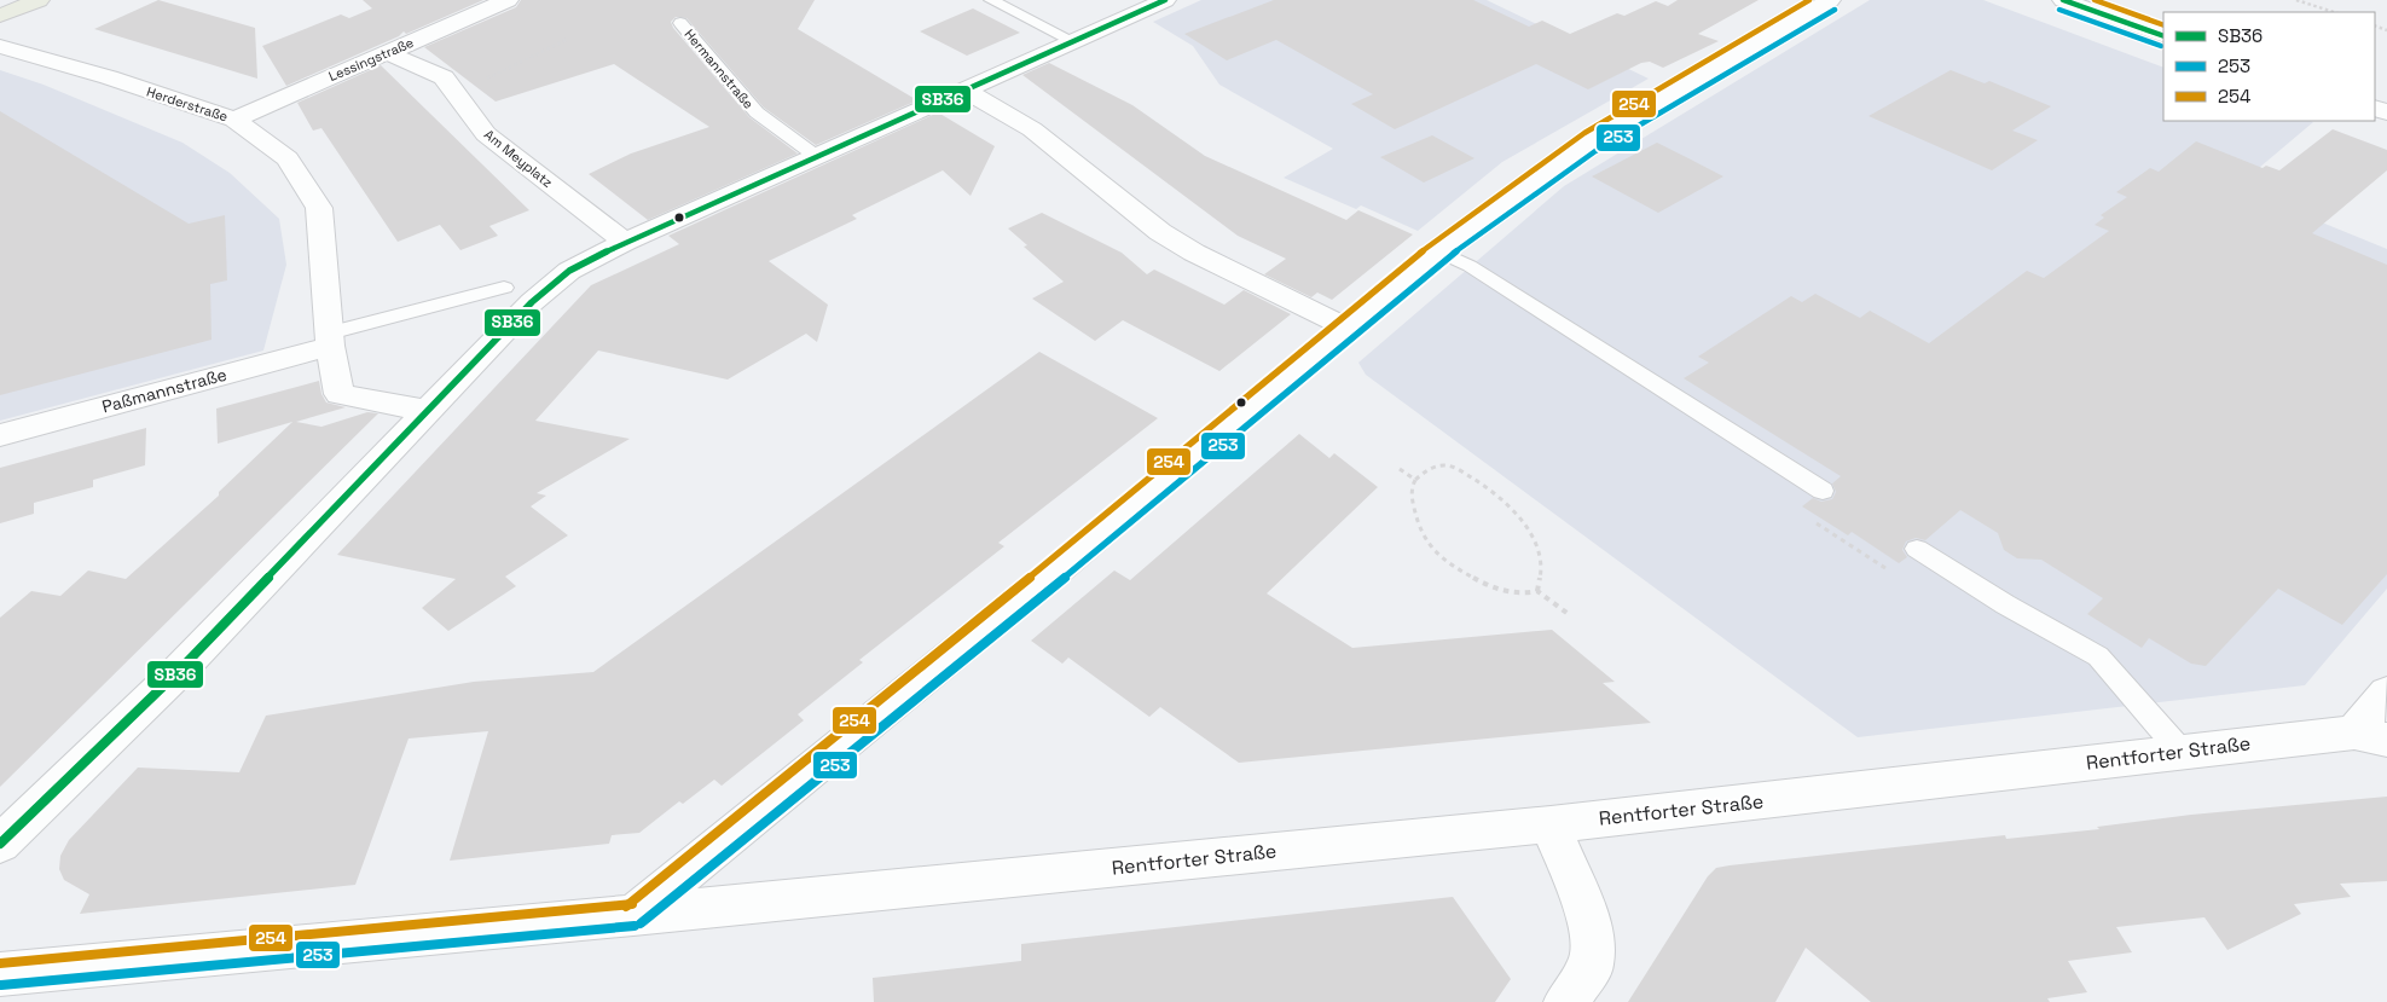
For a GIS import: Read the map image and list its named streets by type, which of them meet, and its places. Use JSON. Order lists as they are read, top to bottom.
{
  "streets": {
    "street": [
      "Lessingstraße",
      "Herderstraße",
      "Am Meyplatz",
      "Paßmannstraße",
      "Rentforter Straße"
    ],
    "lane": ["Hermannstraße"]
  },
  "crossings": [
    ["Lessingstraße", "Herderstraße"],
    ["Lessingstraße", "Am Meyplatz"],
    ["Herderstraße", "Paßmannstraße"]
  ],
  "lines": ["transit line SB36", "transit line 254", "transit line 253"],
  "legend": ["SB36", "253", "254"]
}
